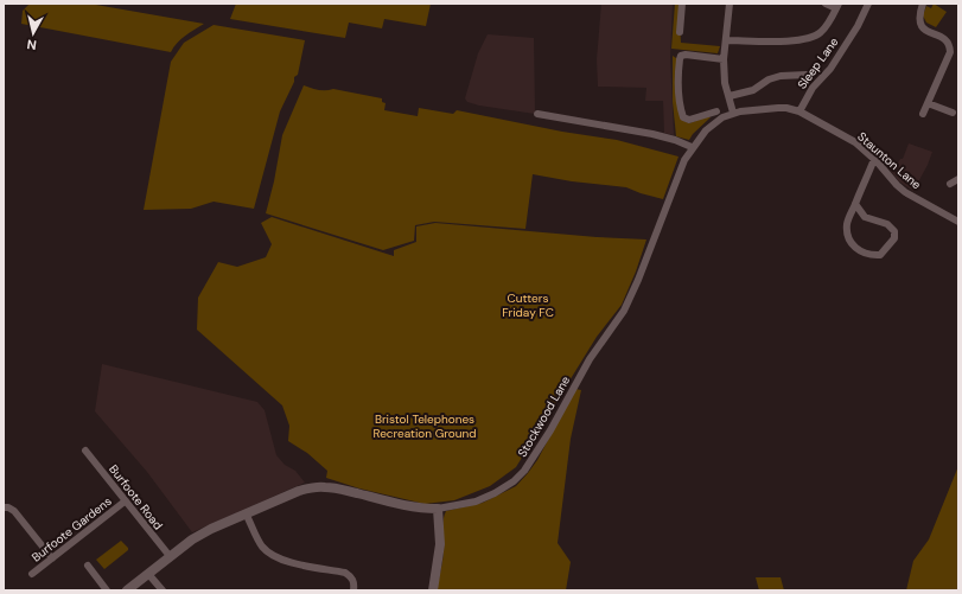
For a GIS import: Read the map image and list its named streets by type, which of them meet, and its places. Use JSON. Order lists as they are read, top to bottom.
{
  "streets": {
    "street": [
      "Sleep Lane",
      "Staunton Lane",
      "Stockwood Lane",
      "Burfoote Road",
      "Burfoote Gardens"
    ]
  },
  "crossings": [
    ["Sleep Lane", "Staunton Lane"],
    ["Staunton Lane", "Stockwood Lane"],
    ["Stockwood Lane", "Burfoote Road"],
    ["Burfoote Road", "Burfoote Gardens"]
  ],
  "parks": ["Cutters Friday FC", "Bristol Telephones Recreation Ground"],
  "north": "bottom"
}
